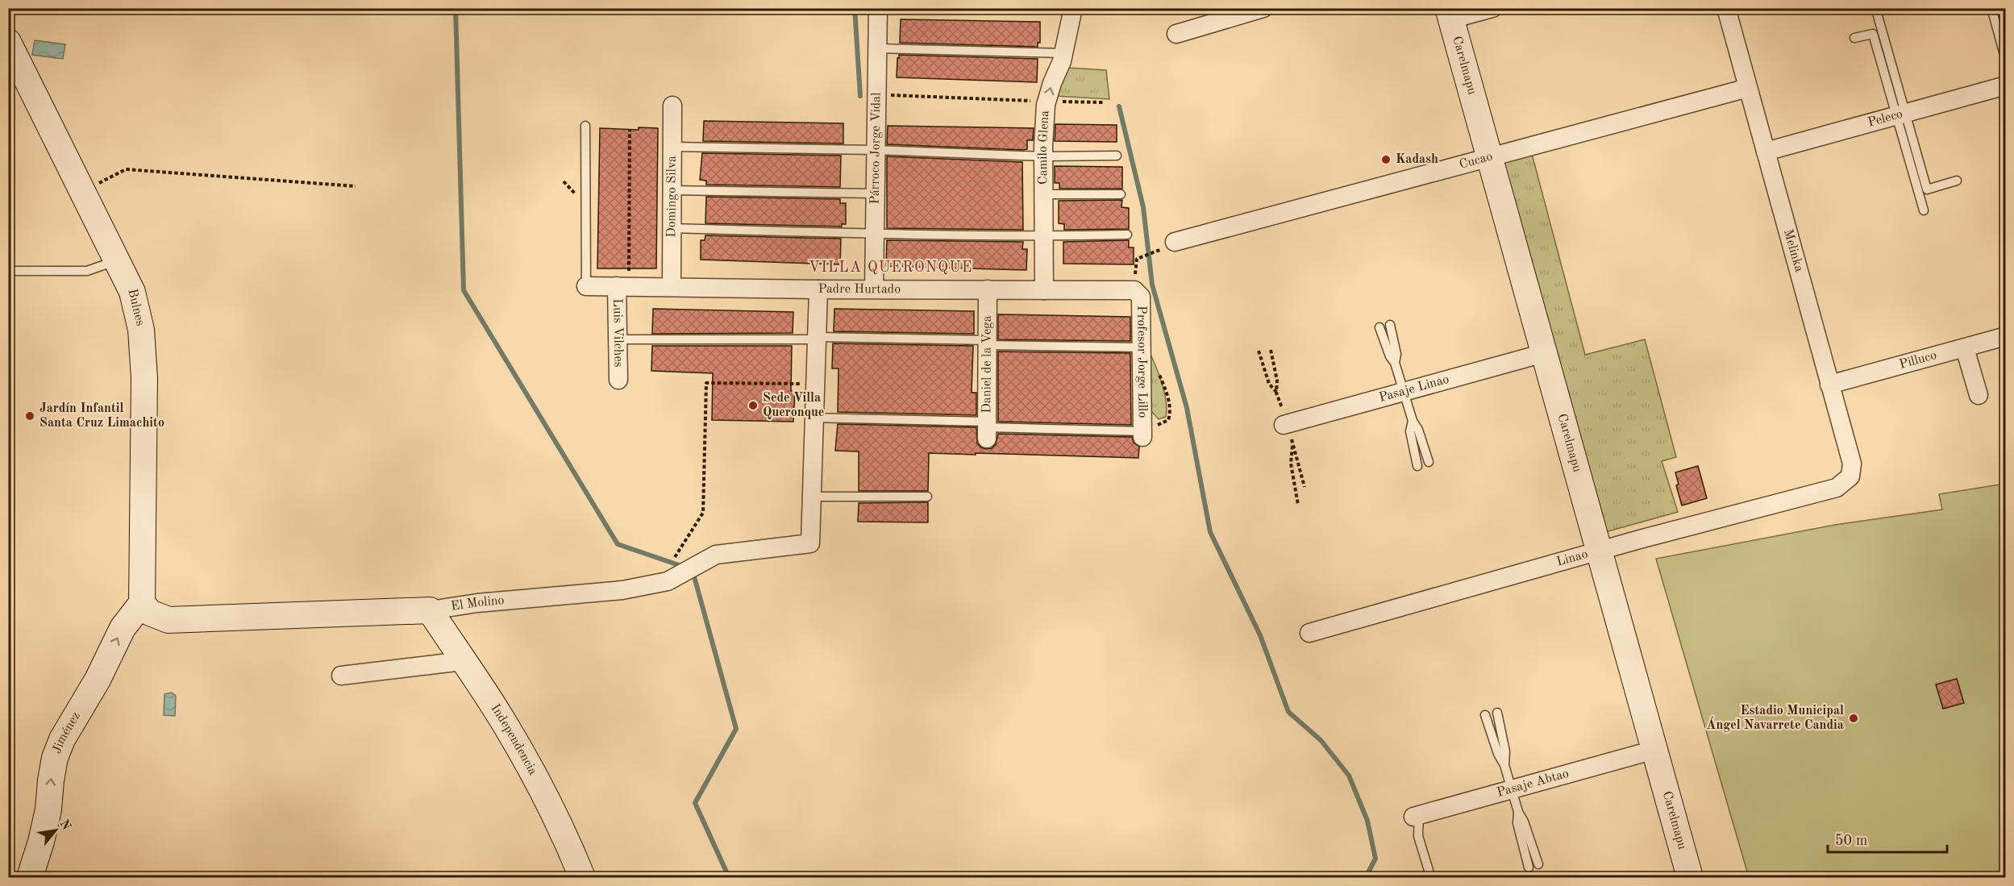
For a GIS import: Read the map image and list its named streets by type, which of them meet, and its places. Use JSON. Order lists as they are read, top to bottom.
{
  "streets": {
    "street": [
      "Carelmapu",
      "Peleco",
      "Camilo Glena",
      "Párroco Jorge Vidal",
      "Cucao",
      "Domingo Silva",
      "Melinka",
      "Padre Hurtado",
      "Bulnes",
      "Luis Vilches",
      "Pilluco",
      "Profesor Jorge Lillo",
      "Daniel de la Vega",
      "Pasaje Linao",
      "Linao",
      "El Molino",
      "Jiménez",
      "Independencia",
      "Pasaje Abtao"
    ]
  },
  "crossings": [
    ["Carelmapu", "Cucao"],
    ["Carelmapu", "Pasaje Linao"],
    ["Carelmapu", "Linao"],
    ["Carelmapu", "Pasaje Abtao"],
    ["Peleco", "Melinka"],
    ["Camilo Glena", "Padre Hurtado"],
    ["Párroco Jorge Vidal", "Padre Hurtado"],
    ["Cucao", "Melinka"],
    ["Domingo Silva", "Padre Hurtado"],
    ["Melinka", "Pilluco"],
    ["Melinka", "Linao"],
    ["Padre Hurtado", "Luis Vilches"],
    ["Padre Hurtado", "Profesor Jorge Lillo"],
    ["Padre Hurtado", "Daniel de la Vega"],
    ["Bulnes", "El Molino"],
    ["Bulnes", "Jiménez"],
    ["El Molino", "Jiménez"],
    ["El Molino", "Independencia"]
  ],
  "one_way": ["Jiménez"],
  "districts": ["VILLA QUERONQUE"],
  "places": [
    "Kadash",
    "Sede Villa Queronque",
    "Jardín Infantil Santa Cruz Limachito",
    "Estadio Municipal Ángel Navarrete Candia"
  ],
  "scale_bar": "50 m",
  "north": "top right"
}
